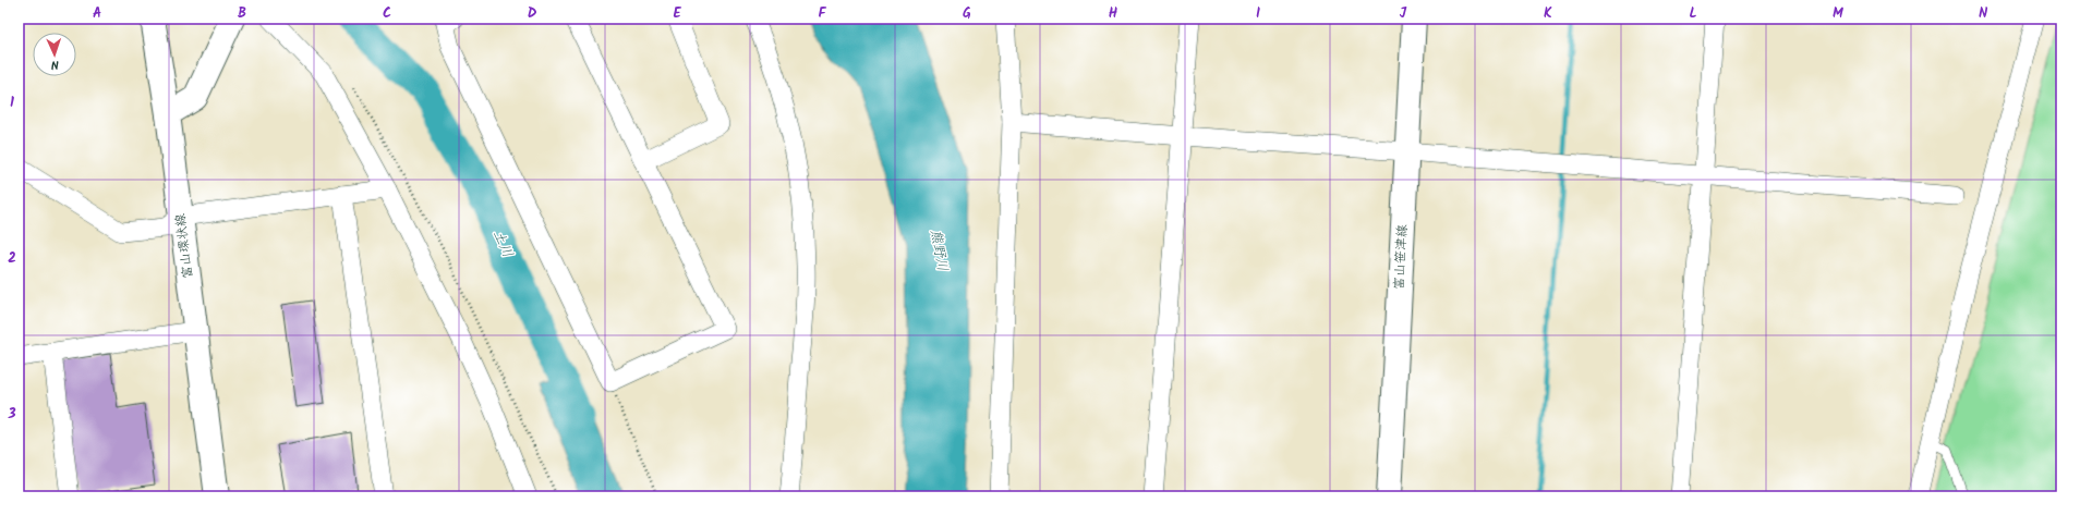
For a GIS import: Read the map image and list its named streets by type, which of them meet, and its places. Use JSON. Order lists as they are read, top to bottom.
{
  "streets": {
    "main road": ["富山環状線", "富山笹津線"]
  },
  "water": ["土川", "熊野川"],
  "north": "bottom",
  "grid": {
    "columns": [
      "A",
      "B",
      "C",
      "D",
      "E",
      "F",
      "G",
      "H",
      "I",
      "J",
      "K",
      "L",
      "M",
      "N"
    ],
    "rows": ["1", "2", "3"]
  }
}
